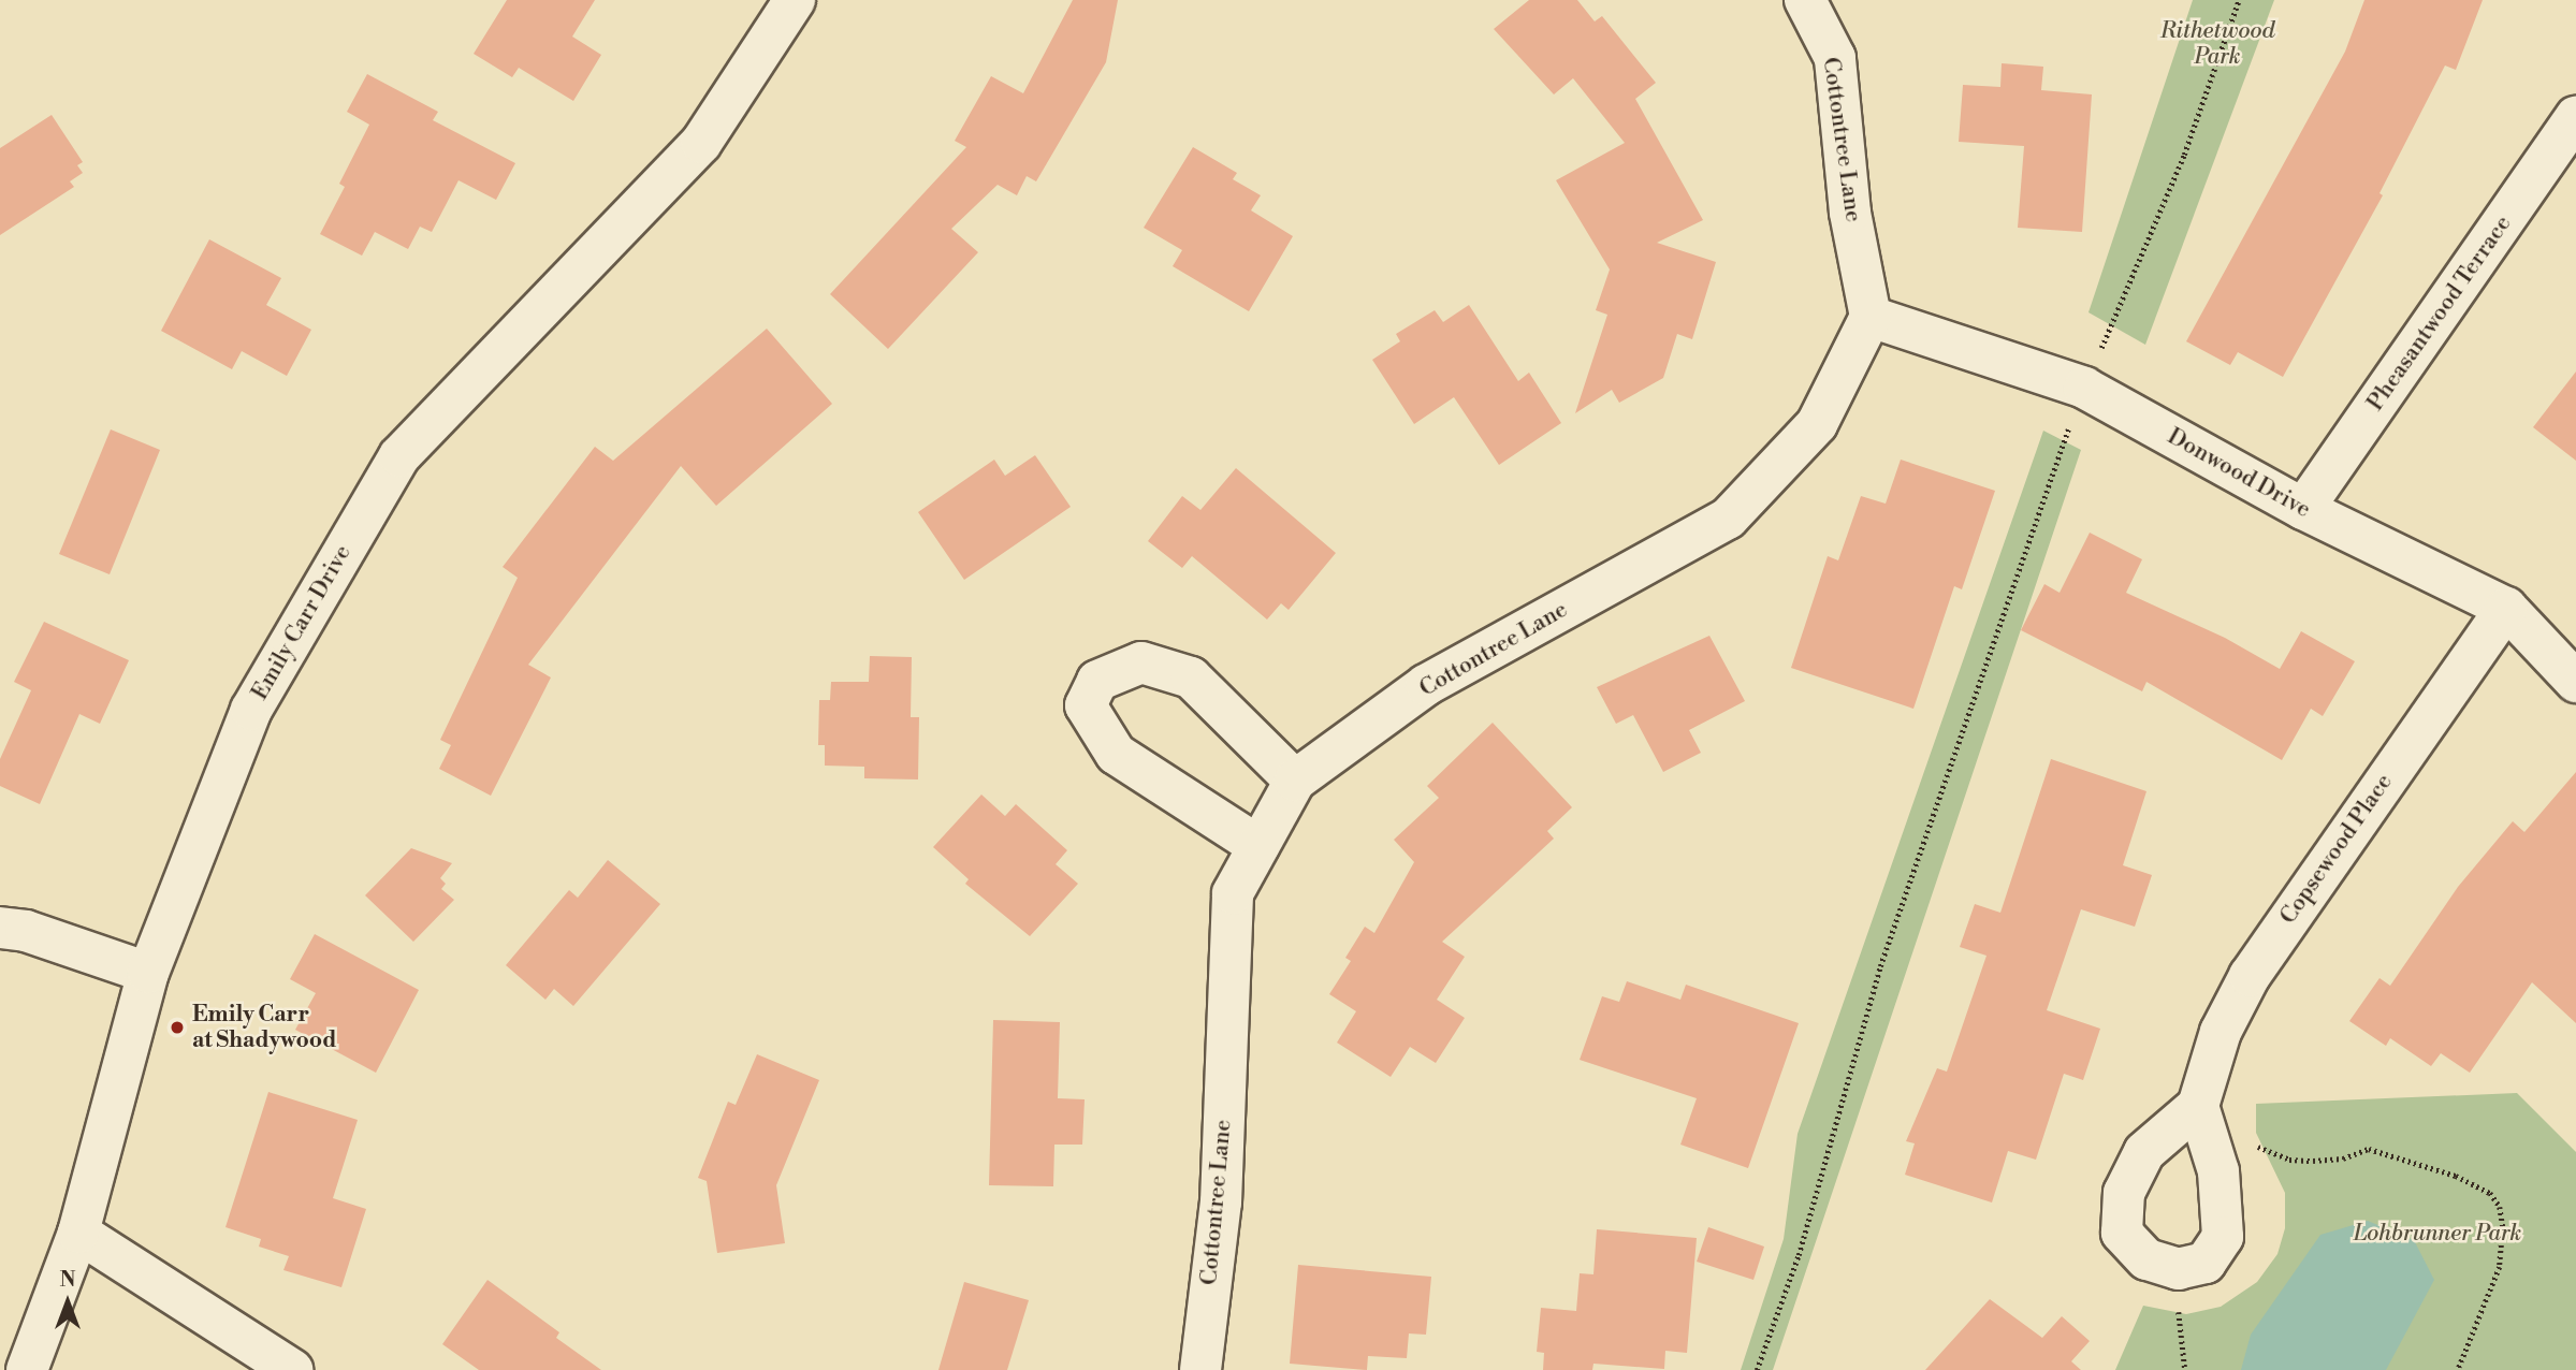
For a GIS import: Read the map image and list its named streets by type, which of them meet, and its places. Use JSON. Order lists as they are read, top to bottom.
{
  "streets": {
    "street": [
      "Cottontree Lane",
      "Pheasantwood Terrace",
      "Donwood Drive",
      "Emily Carr Drive",
      "Copsewood Place"
    ]
  },
  "crossings": [
    ["Cottontree Lane", "Donwood Drive"],
    ["Pheasantwood Terrace", "Donwood Drive"],
    ["Donwood Drive", "Copsewood Place"]
  ],
  "parks": ["Rithetwood Park", "Lohbrunner Park"],
  "places": ["Emily Carr at Shadywood"],
  "north": "top"
}
